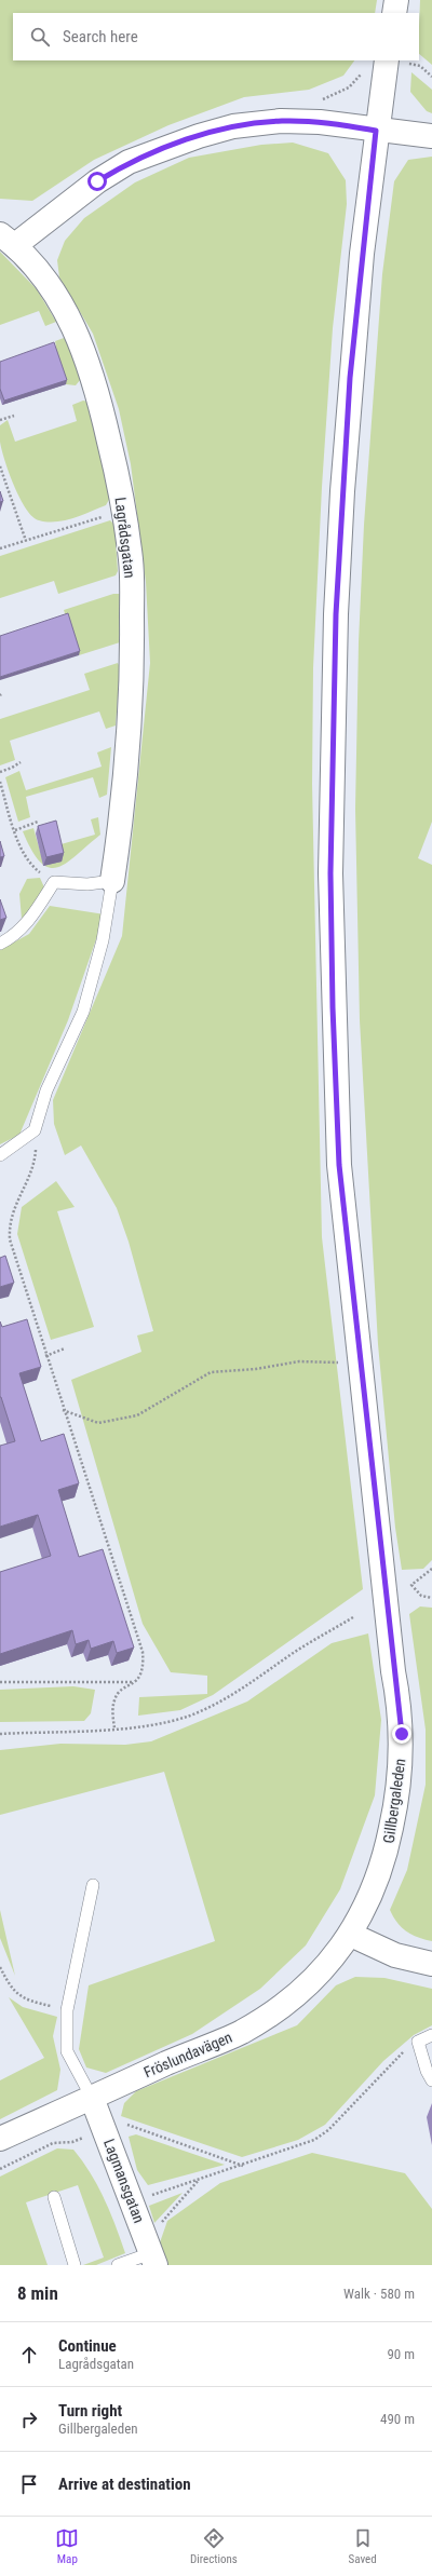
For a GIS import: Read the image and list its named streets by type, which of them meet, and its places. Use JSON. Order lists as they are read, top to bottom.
{
  "streets": {
    "main road": [
      "Lagrådsgatan",
      "Gillbergaleden",
      "Fröslundavägen",
      "Lagmansgatan"
    ]
  },
  "crossings": [
    ["Lagrådsgatan", "Gillbergaleden"],
    ["Gillbergaleden", "Fröslundavägen"],
    ["Fröslundavägen", "Lagmansgatan"]
  ],
  "page": {
    "search": "Search here",
    "heading": ["8 min", "Walk · 580 m"],
    "list": [
      ["Continue", "Lagrådsgatan", "90 m"],
      ["Turn right", "Gillbergaleden", "490 m"],
      "Arrive at destination"
    ],
    "nav": ["Map", "Directions", "Saved"]
  }
}
